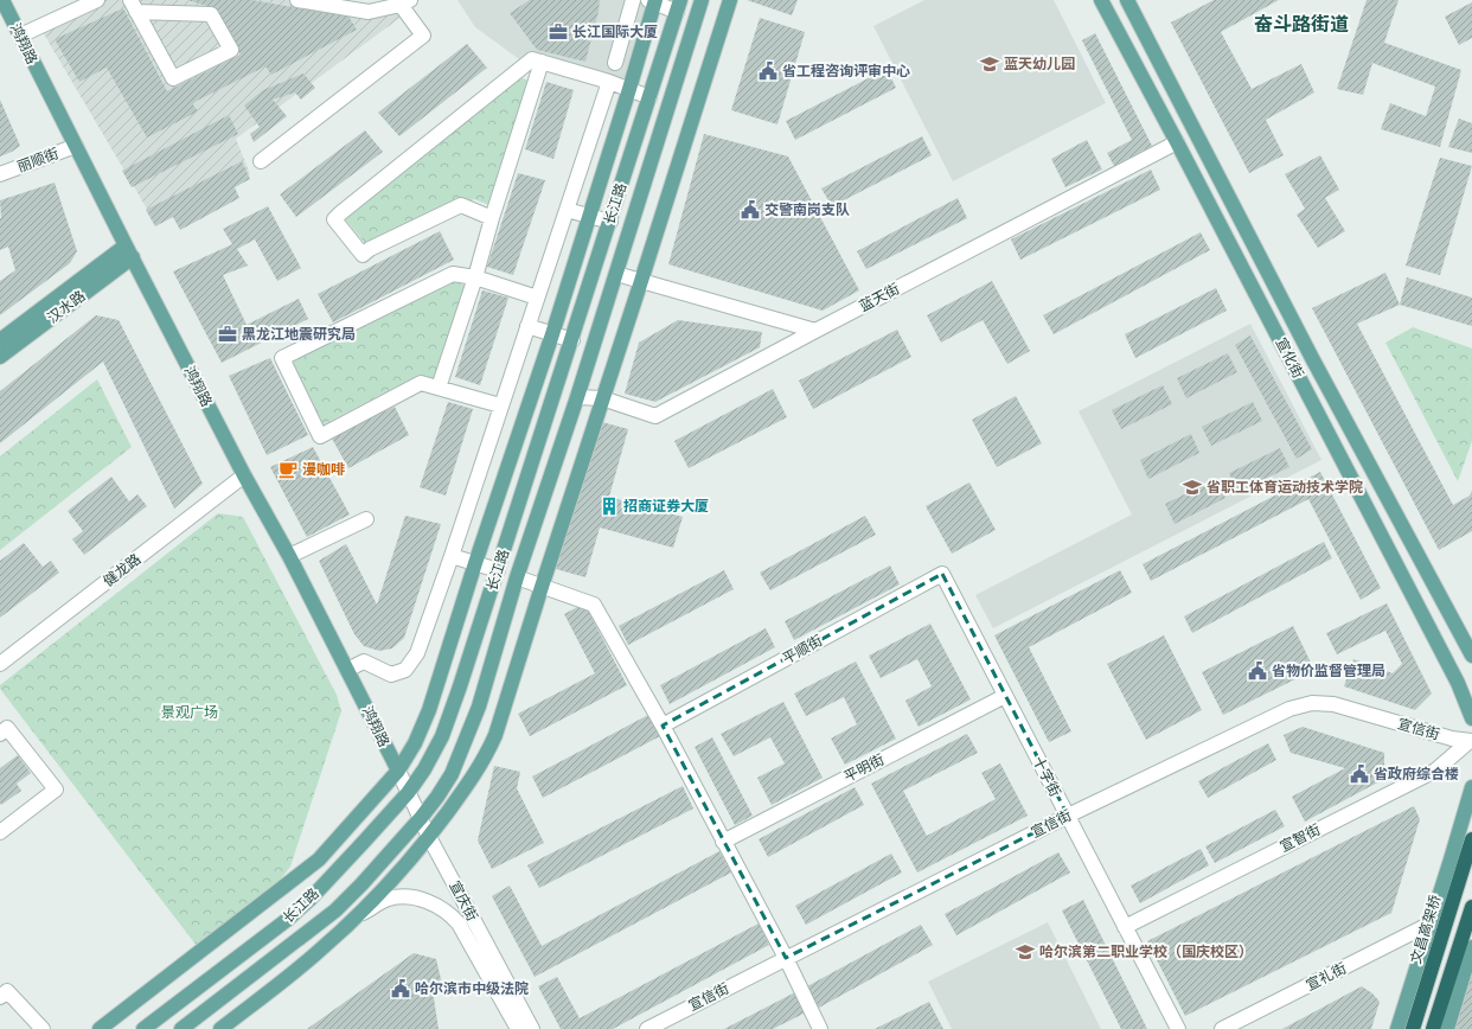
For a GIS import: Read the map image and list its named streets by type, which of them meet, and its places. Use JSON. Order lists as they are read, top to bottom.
{
  "streets": {
    "highway": ["文昌高架桥"],
    "main road": [
      "鸿翔路",
      "长江路",
      "汉水路",
      "宣化街"
    ],
    "street": [
      "丽顺街",
      "蓝天街",
      "健龙路",
      "平顺街",
      "宣信街",
      "平明街",
      "十字街",
      "宣智街",
      "宣庆街",
      "宣礼街"
    ]
  },
  "crossings": [
    ["鸿翔路", "丽顺街"],
    ["鸿翔路", "汉水路"],
    ["鸿翔路", "健龙路"],
    ["鸿翔路", "宣庆街"],
    ["长江路", "蓝天街"],
    ["长江路", "宣庆街"],
    ["蓝天街", "宣化街"],
    ["平顺街", "十字街"],
    ["宣信街", "十字街"],
    ["宣信街", "宣智街"],
    ["平明街", "十字街"],
    ["十字街", "宣智街"]
  ],
  "districts": ["奋斗路街道"],
  "parks": ["景观广场"],
  "places": {
    "office": ["长江国际大厦", "黑龙江地震研究局"],
    "school or university": ["蓝天幼儿园", "省职工体育运动技术学院", "哈尔滨第二职业学校（国庆校区）"],
    "public building": [
      "省工程咨询评审中心",
      "交警南岗支队",
      "省物价监督管理局",
      "省政府综合楼",
      "哈尔滨市中级法院"
    ],
    "cafe": ["漫咖啡"],
    "building": ["招商证券大厦"]
  }
}
